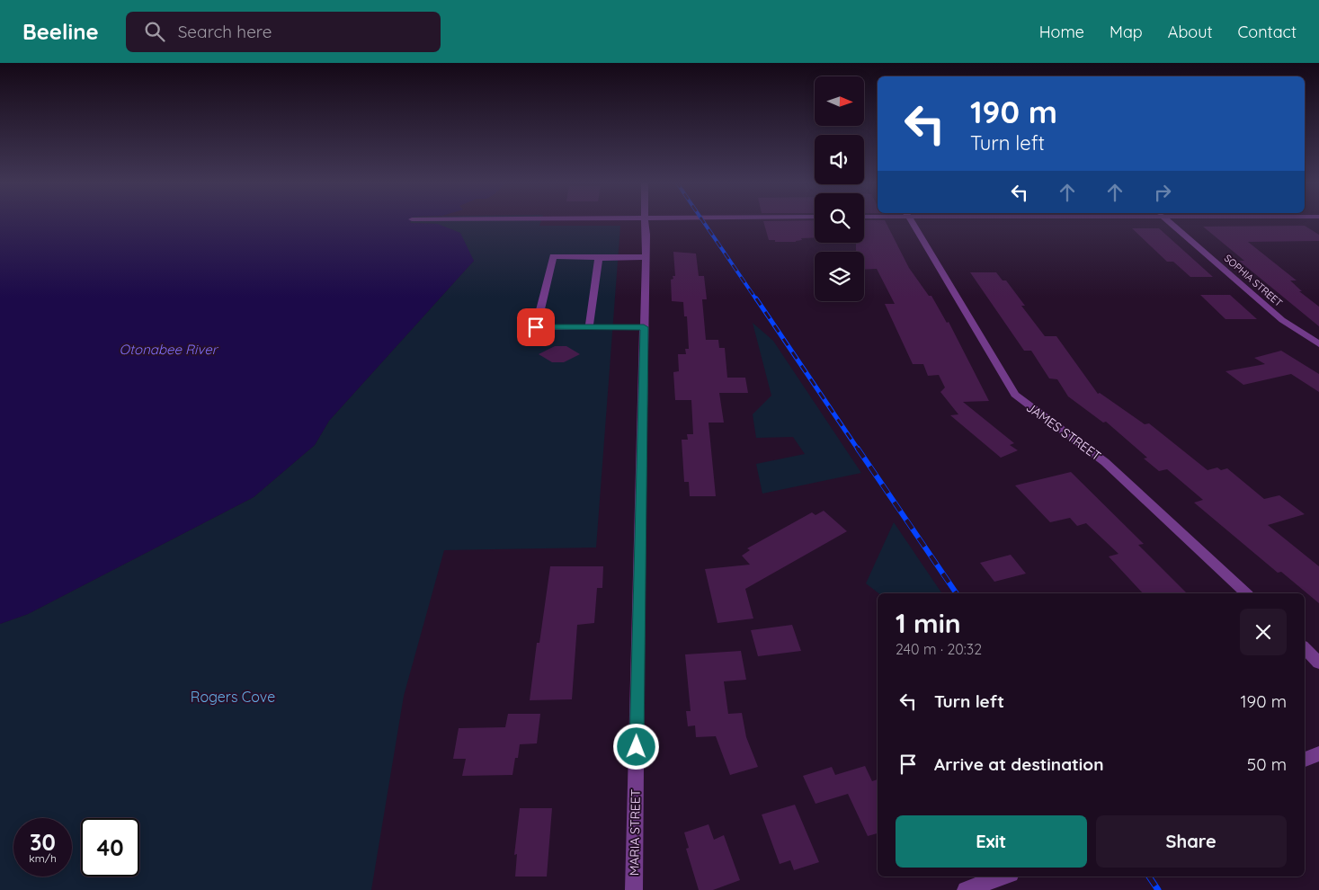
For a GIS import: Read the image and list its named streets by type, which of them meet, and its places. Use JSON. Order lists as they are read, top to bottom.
{
  "streets": {
    "street": ["SOPHIA STREET", "JAMES STREET", "MARIA STREET"]
  },
  "water": ["Otonabee River"],
  "parks": ["Rogers Cove"],
  "north": "right",
  "page": {
    "header": "Beeline",
    "search": "Search here",
    "nav": [
      "Home",
      "Map",
      "About",
      "Contact"
    ],
    "turn": ["190 m", "Turn left"],
    "heading": ["1 min", "240 m · 20:32"],
    "list": [
      {
        "name": "Turn left",
        "value": "190 m"
      },
      {
        "name": "Arrive at destination",
        "value": "50 m"
      }
    ],
    "buttons": ["Exit", "Share"],
    "speed": "30 km/h",
    "limit": "40"
  }
}
